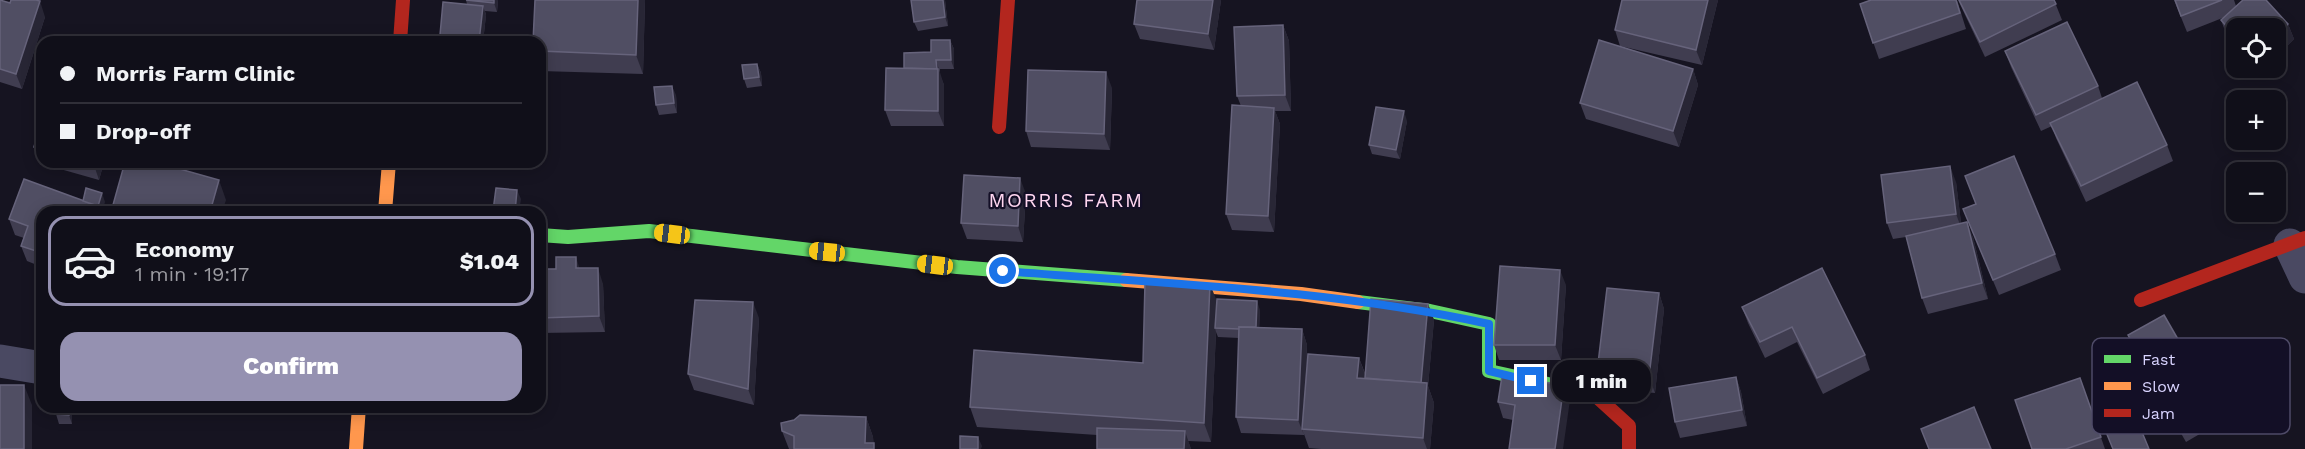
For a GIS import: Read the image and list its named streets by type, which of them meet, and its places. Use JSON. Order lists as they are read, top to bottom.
{
  "districts": ["MORRIS FARM"],
  "legend": ["Fast", "Slow", "Jam"],
  "page": {
    "map_buttons": ["+", "−"],
    "banner": ["Morris Farm Clinic", "Drop-off"],
    "list": [
      {
        "name": "Economy",
        "note": "1 min · 19:17",
        "value": "$1.04"
      }
    ],
    "buttons": "Confirm",
    "bubble": "1 min"
  }
}
